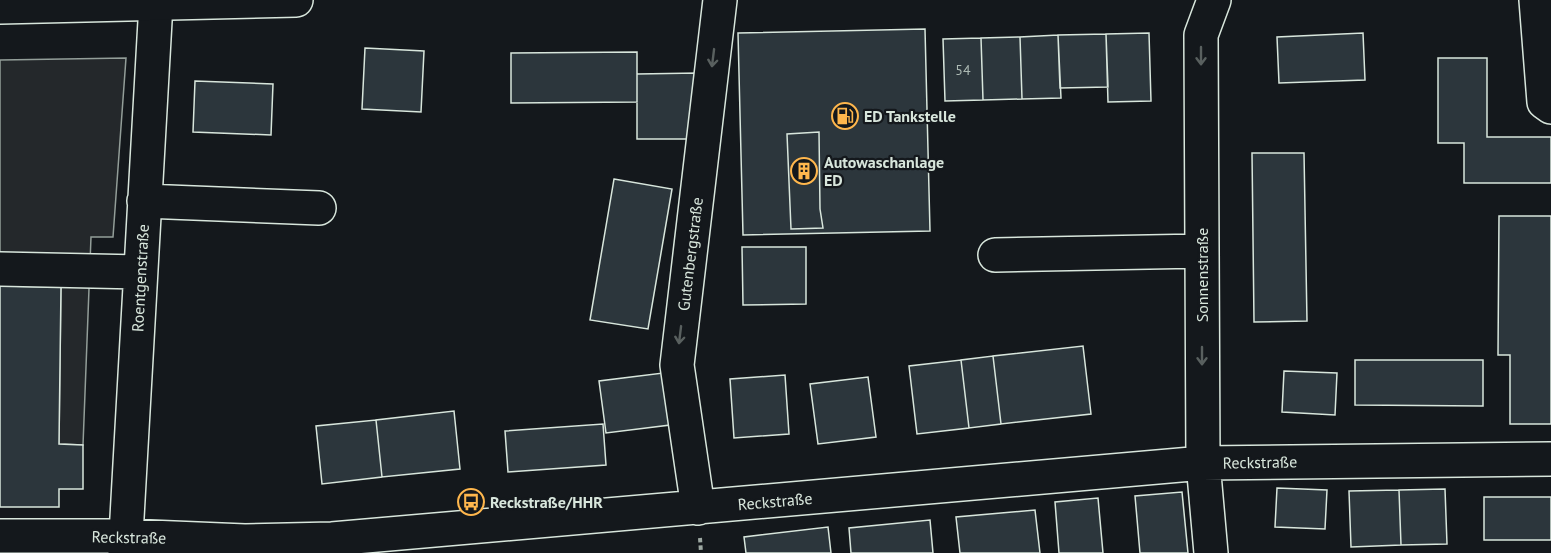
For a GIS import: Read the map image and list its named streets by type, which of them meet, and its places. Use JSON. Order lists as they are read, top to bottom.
{
  "streets": {
    "street": [
      "Gutenbergstraße",
      "Sonnenstraße",
      "Roentgenstraße",
      "Reckstraße"
    ]
  },
  "crossings": [
    ["Gutenbergstraße", "Reckstraße"],
    ["Sonnenstraße", "Reckstraße"],
    ["Roentgenstraße", "Reckstraße"]
  ],
  "one_way": ["Gutenbergstraße", "Sonnenstraße"],
  "places": {
    "fuel station": ["ED Tankstelle"],
    "building": ["Autowaschanlage ED"],
    "bus stop": ["Reckstraße/HHR"]
  },
  "house_numbers": ["54"]
}
